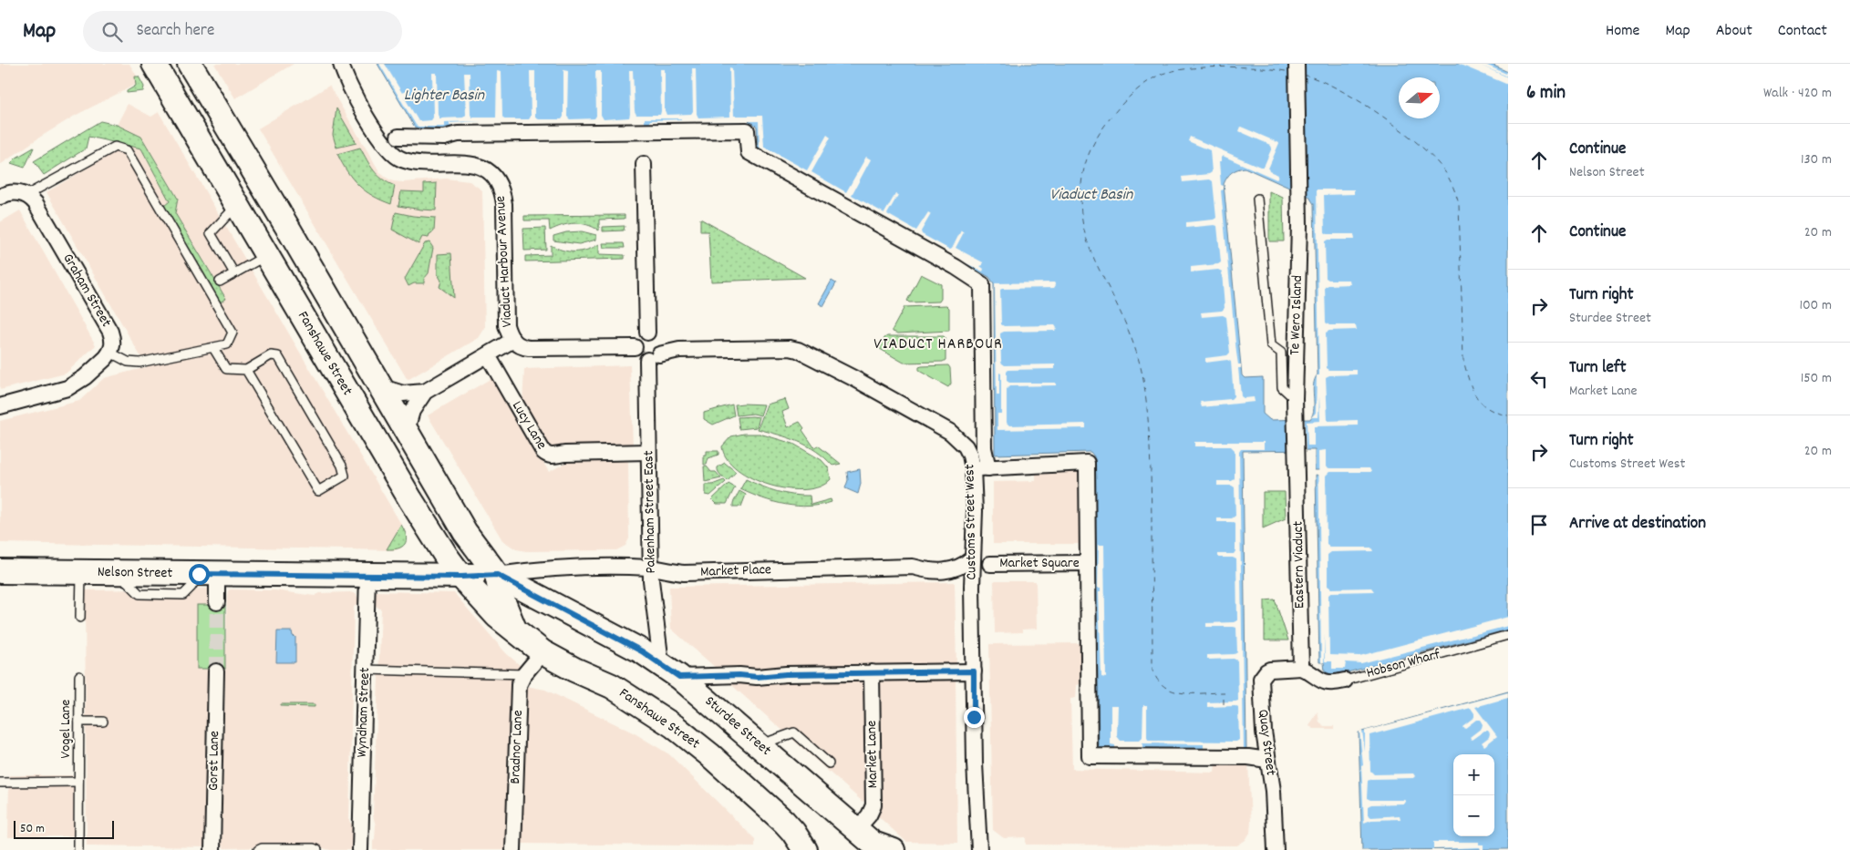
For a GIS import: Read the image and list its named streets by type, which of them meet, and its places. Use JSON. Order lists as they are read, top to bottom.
{
  "streets": {
    "main road": ["Fanshawe Street", "Nelson Street", "Sturdee Street"],
    "street": [
      "Viaduct Harbour Avenue",
      "Graham Street",
      "Te Wero Island",
      "Lucy Lane",
      "Pakenham Street East",
      "Customs Street West",
      "Market Square",
      "Eastern Viaduct",
      "Market Place",
      "Hobson Wharf",
      "Wyndham Street",
      "Quay Street",
      "Bradnor Lane",
      "Market Lane",
      "Gorst Lane"
    ],
    "lane": ["Vogel Lane"]
  },
  "crossings": [
    ["Te Wero Island", "Eastern Viaduct"],
    ["Fanshawe Street", "Market Place"],
    ["Fanshawe Street", "Nelson Street"],
    ["Fanshawe Street", "Sturdee Street"],
    ["Fanshawe Street", "Bradnor Lane"],
    ["Lucy Lane", "Pakenham Street East"],
    ["Pakenham Street East", "Customs Street West"],
    ["Pakenham Street East", "Market Place"],
    ["Pakenham Street East", "Sturdee Street"],
    ["Customs Street West", "Market Place"],
    ["Eastern Viaduct", "Hobson Wharf"],
    ["Eastern Viaduct", "Quay Street"],
    ["Market Place", "Nelson Street"],
    ["Market Place", "Sturdee Street"],
    ["Nelson Street", "Wyndham Street"],
    ["Nelson Street", "Sturdee Street"],
    ["Hobson Wharf", "Quay Street"],
    ["Sturdee Street", "Market Lane"]
  ],
  "districts": ["VIADUCT HARBOUR"],
  "water": ["Lighter Basin", "Viaduct Basin"],
  "scale_bar": "50 m",
  "north": "right",
  "page": {
    "header": "Map",
    "search": "Search here",
    "nav": [
      "Home",
      "Map",
      "About",
      "Contact"
    ],
    "heading": ["6 min", "Walk · 420 m"],
    "list": [
      ["Continue", "Nelson Street", "130 m"],
      ["Continue", "20 m"],
      ["Turn right", "Sturdee Street", "100 m"],
      ["Turn left", "Market Lane", "150 m"],
      ["Turn right", "Customs Street West", "20 m"],
      "Arrive at destination"
    ],
    "map_buttons": ["+", "−"],
    "scale": "50 m"
  }
}
